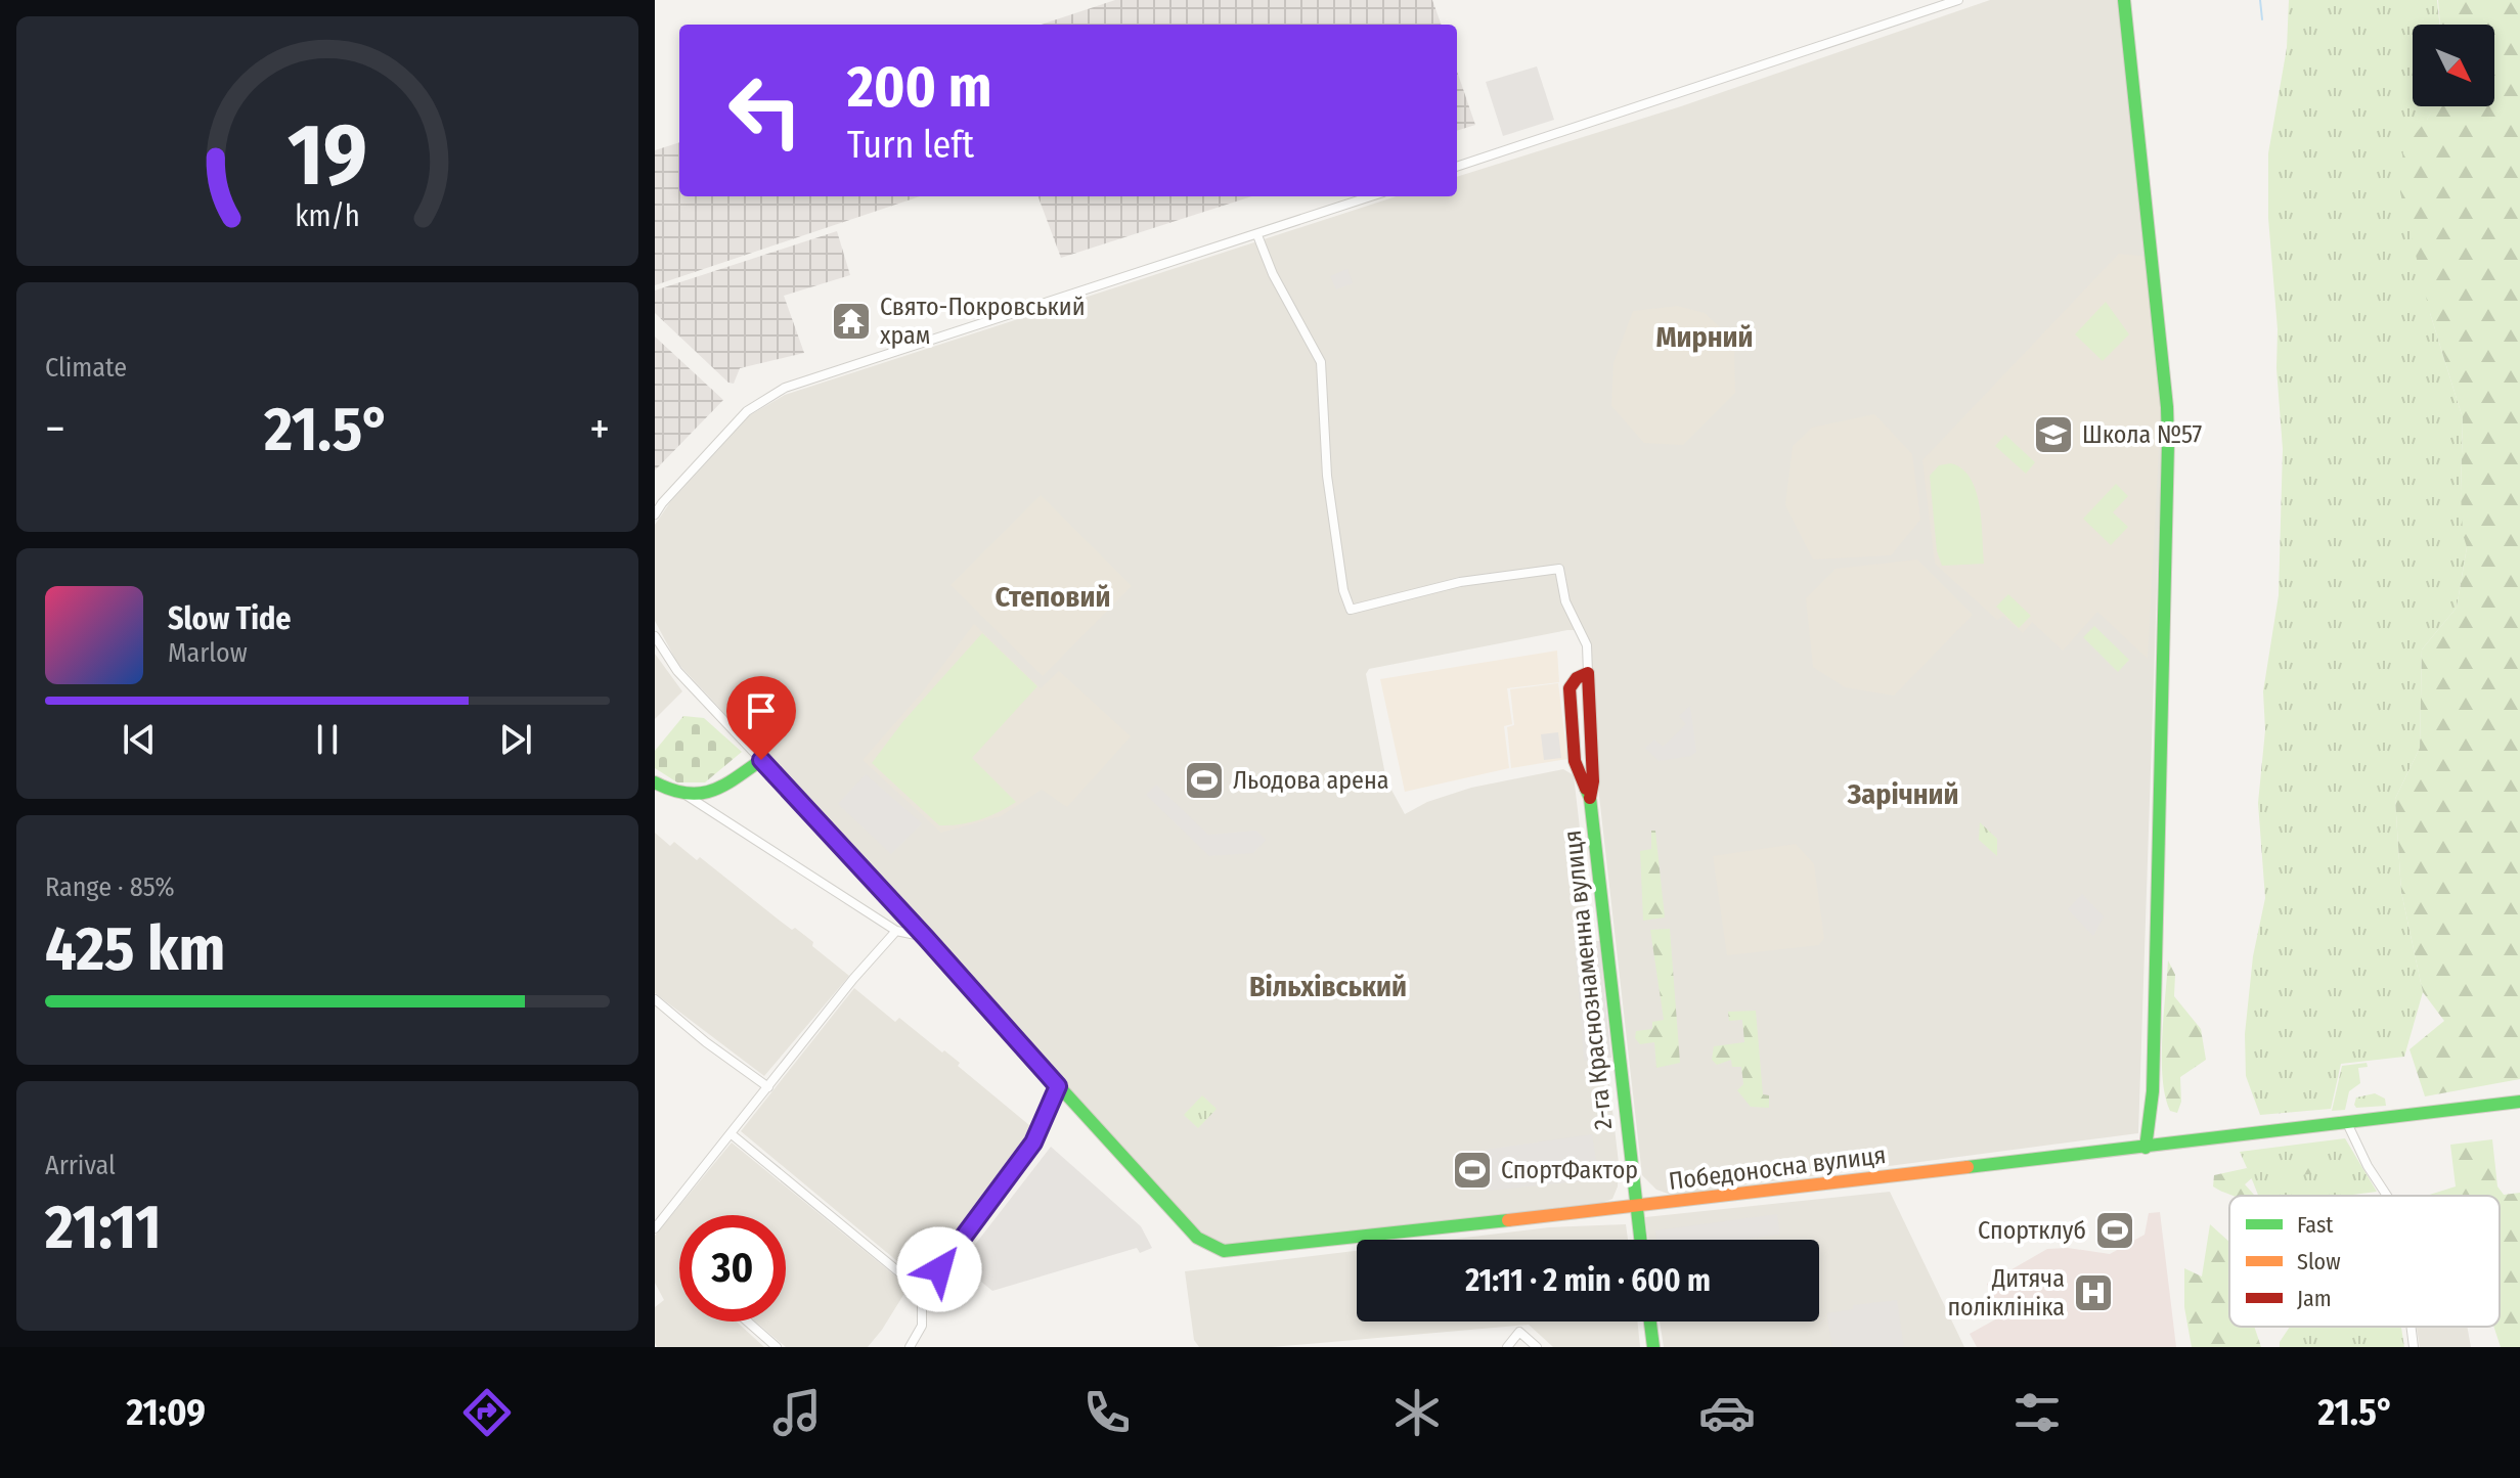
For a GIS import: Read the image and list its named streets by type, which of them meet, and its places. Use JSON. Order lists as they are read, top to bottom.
{
  "streets": {
    "street": ["2-га Краснознаменна вулиця", "Победоносна вулиця"]
  },
  "crossings": [
    ["2-га Краснознаменна вулиця", "Победоносна вулиця"]
  ],
  "districts": [
    "Мирний",
    "Степовий",
    "Зарічний",
    "Вільхівський"
  ],
  "places": {
    "temple": ["Свято-Покровський храм"],
    "school or university": ["Школа №57"],
    "sports": ["Льодова арена", "СпортФактор", "Спортклуб"],
    "hospital": ["Дитяча поліклініка"]
  },
  "legend": ["Fast", "Slow", "Jam"],
  "north": "bottom right",
  "page": {
    "turn": ["200 m", "Turn left"],
    "tile": [
      "Climate",
      ["Range · 85%", "425 km"],
      ["Arrival", "21:11"]
    ],
    "heat": ["−", "21.5°", "+"],
    "song": ["Slow Tide", "Marlow"],
    "limit": "30",
    "trip": "21:11 · 2 min · 600 m",
    "tabs": ["21:09", "21.5°"],
    "gauge": ["19", "km/h"]
  }
}
